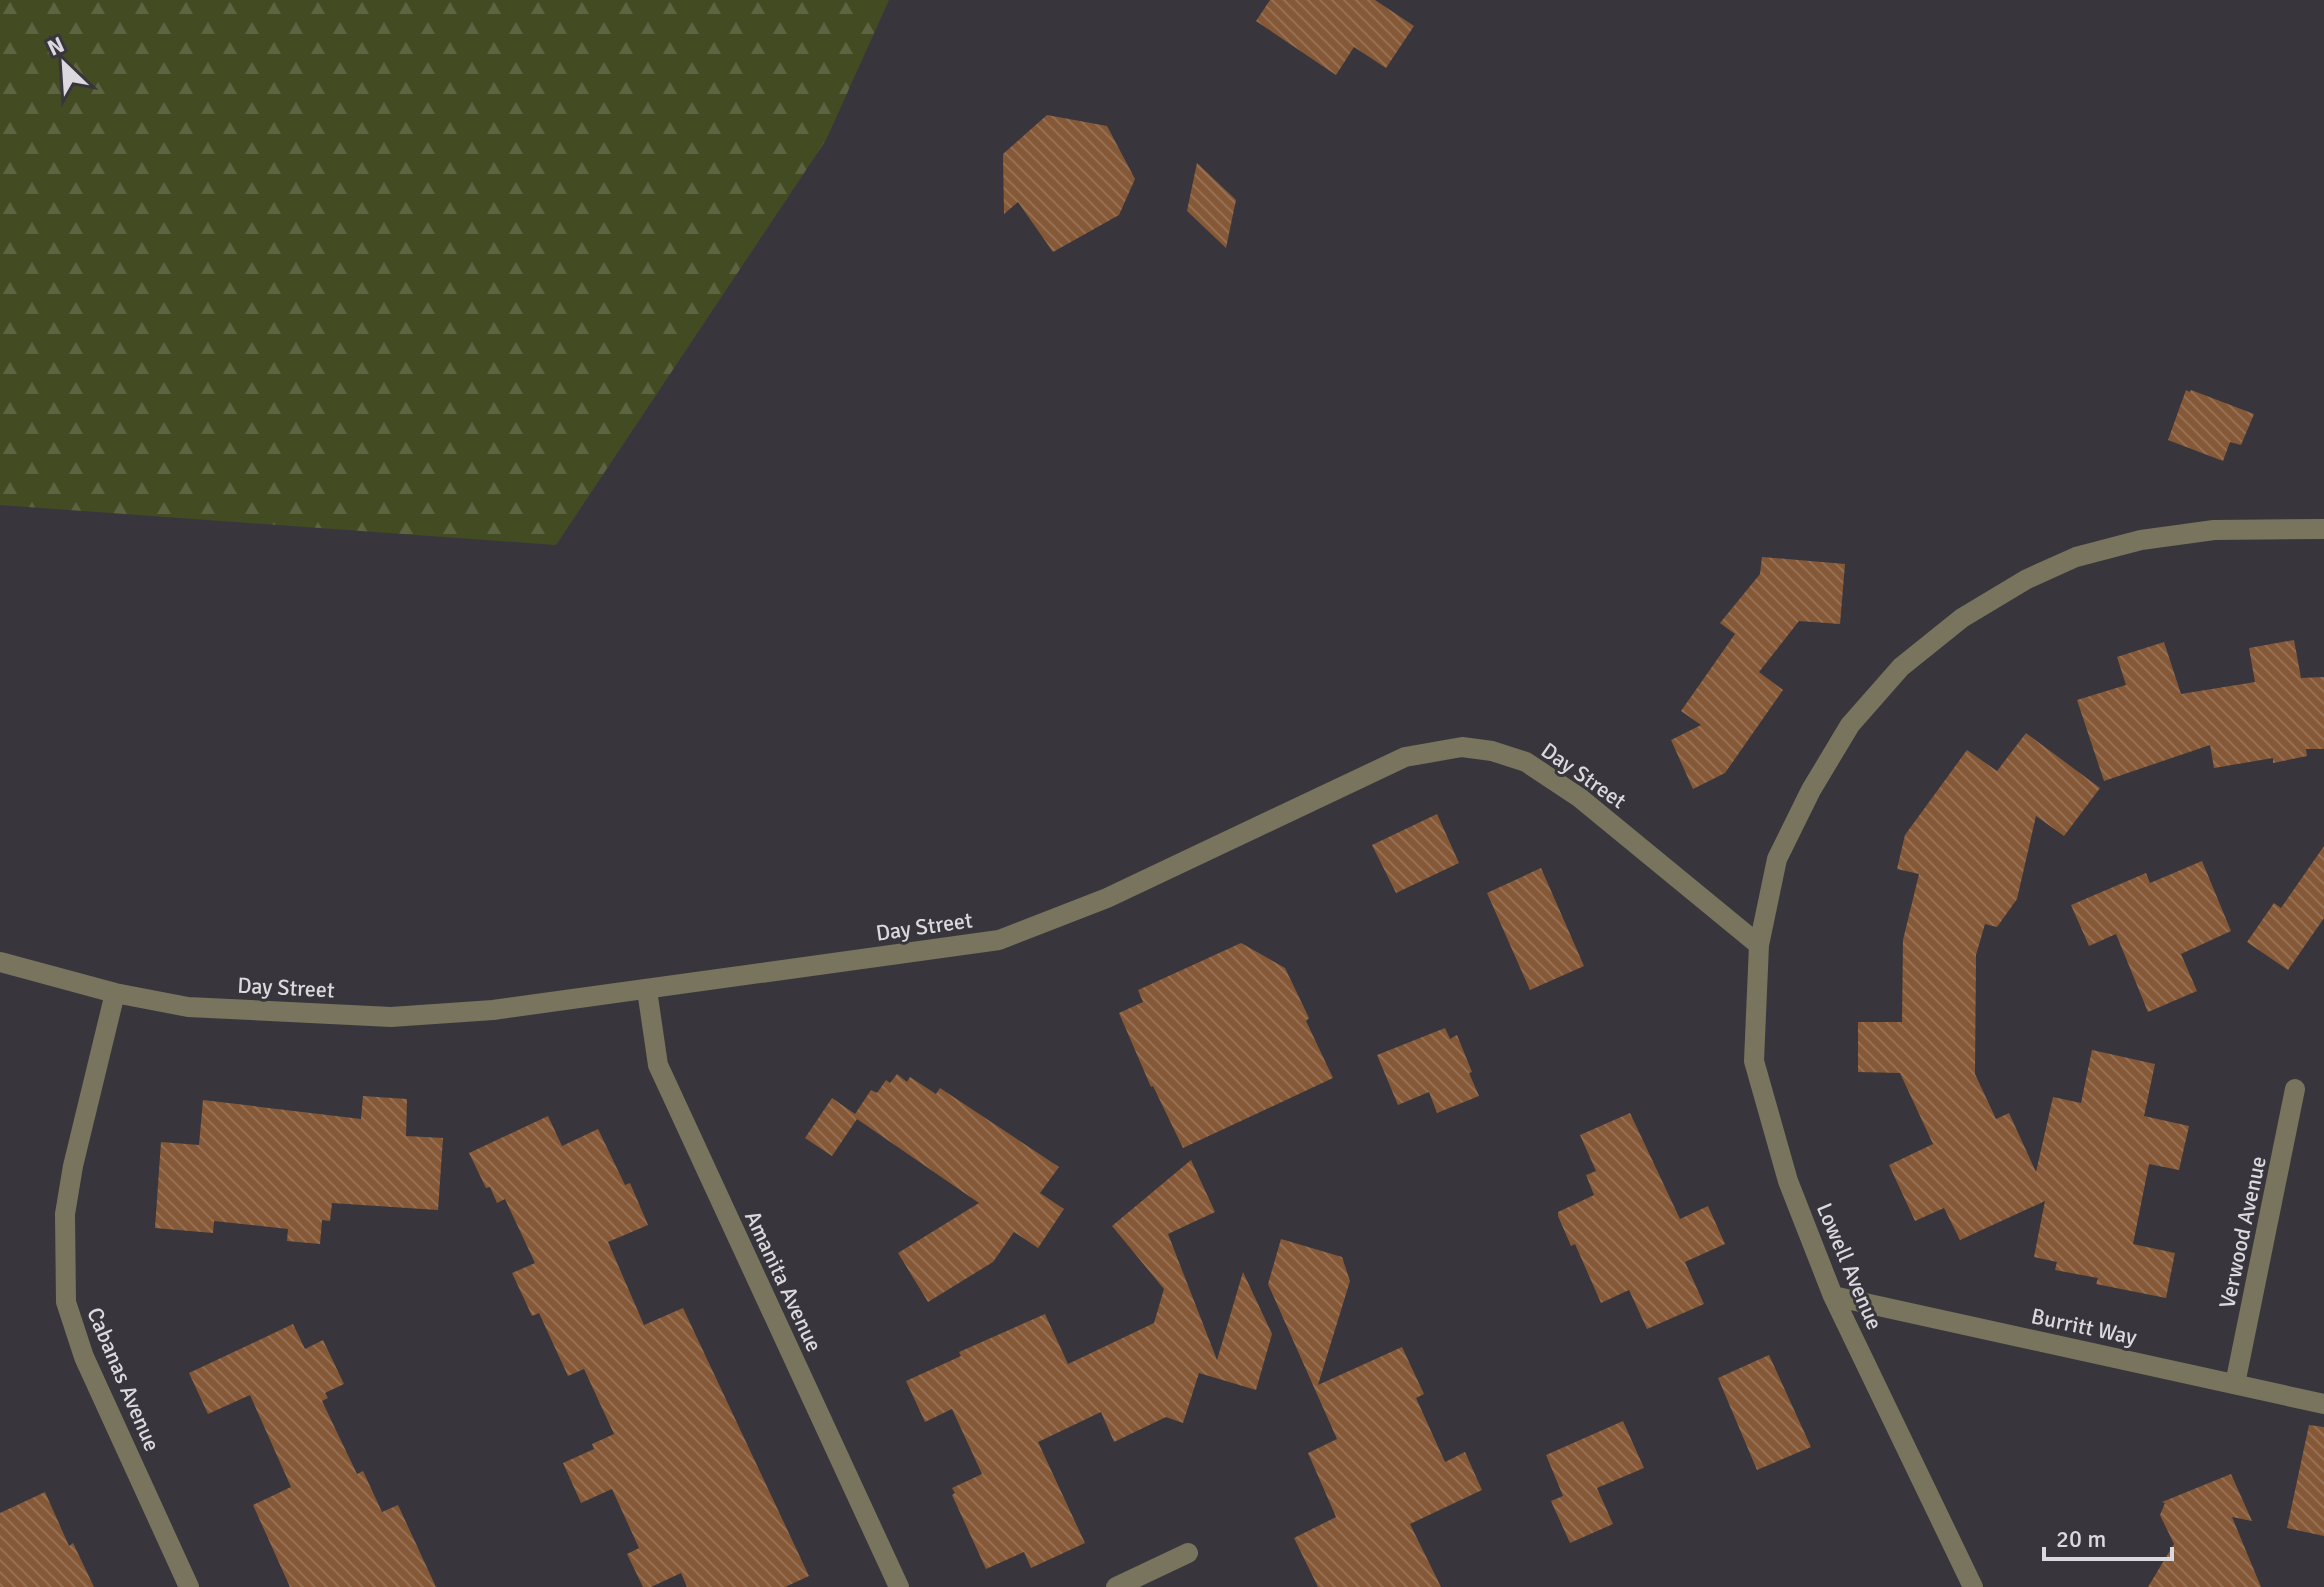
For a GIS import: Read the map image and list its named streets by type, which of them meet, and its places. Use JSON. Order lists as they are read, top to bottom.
{
  "streets": {
    "street": [
      "Day Street",
      "Verwood Avenue",
      "Lowell Avenue",
      "Amanita Avenue",
      "Burritt Way",
      "Cabanas Avenue"
    ]
  },
  "crossings": [
    ["Day Street", "Lowell Avenue"],
    ["Day Street", "Amanita Avenue"],
    ["Day Street", "Cabanas Avenue"],
    ["Verwood Avenue", "Burritt Way"],
    ["Lowell Avenue", "Burritt Way"]
  ],
  "scale_bar": "20 m",
  "north": "top left"
}
